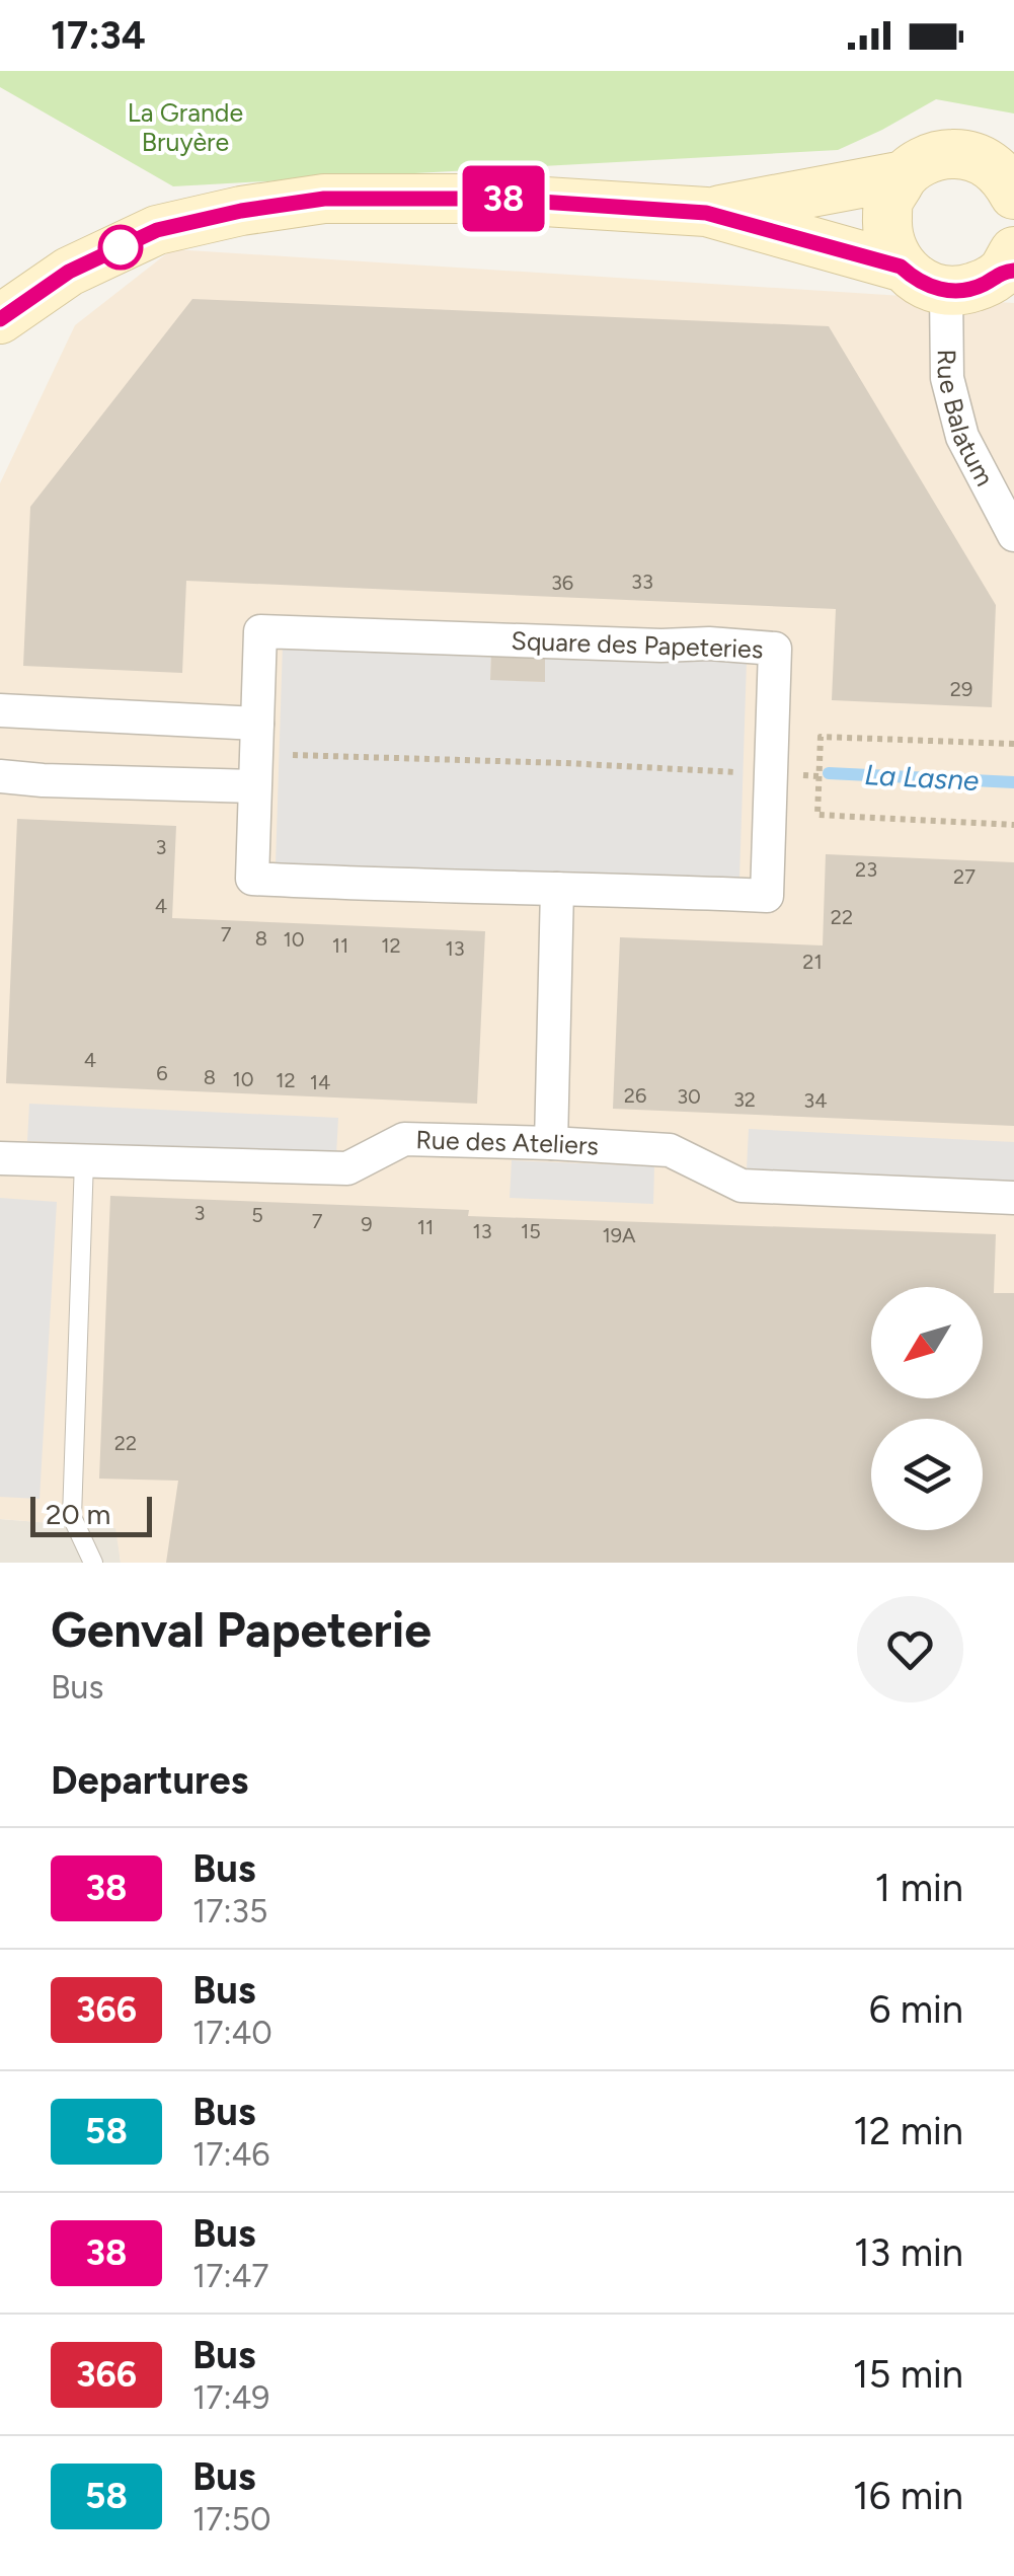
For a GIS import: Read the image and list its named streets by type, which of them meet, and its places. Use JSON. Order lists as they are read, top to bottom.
{
  "streets": {
    "street": ["Rue Balatum", "Square des Papeteries", "Rue des Ateliers"]
  },
  "water": ["La Lasne"],
  "parks": ["La Grande Bruyère"],
  "lines": ["bus line 38"],
  "house_numbers": [
    "33",
    "36",
    "29",
    "3",
    "23",
    "27",
    "4",
    "22",
    "7",
    "8",
    "10",
    "11",
    "12",
    "13",
    "21",
    "4",
    "6",
    "8",
    "10",
    "12",
    "14",
    "26",
    "30",
    "32",
    "34",
    "3",
    "5",
    "7",
    "9",
    "11",
    "13",
    "15",
    "19A",
    "22"
  ],
  "scale_bar": "20 m",
  "north": "bottom left",
  "page": {
    "status": "17:34",
    "on_map": "38",
    "scale": "20 m",
    "heading": [
      ["Genval Papeterie", "Bus"],
      "Departures"
    ],
    "list": [
      {
        "mark": "38",
        "name": "Bus",
        "note": "17:35",
        "value": "1 min"
      },
      {
        "mark": "366",
        "name": "Bus",
        "note": "17:40",
        "value": "6 min"
      },
      {
        "mark": "58",
        "name": "Bus",
        "note": "17:46",
        "value": "12 min"
      },
      {
        "mark": "38",
        "name": "Bus",
        "note": "17:47",
        "value": "13 min"
      },
      {
        "mark": "366",
        "name": "Bus",
        "note": "17:49",
        "value": "15 min"
      },
      {
        "mark": "58",
        "name": "Bus",
        "note": "17:50",
        "value": "16 min"
      }
    ]
  }
}
